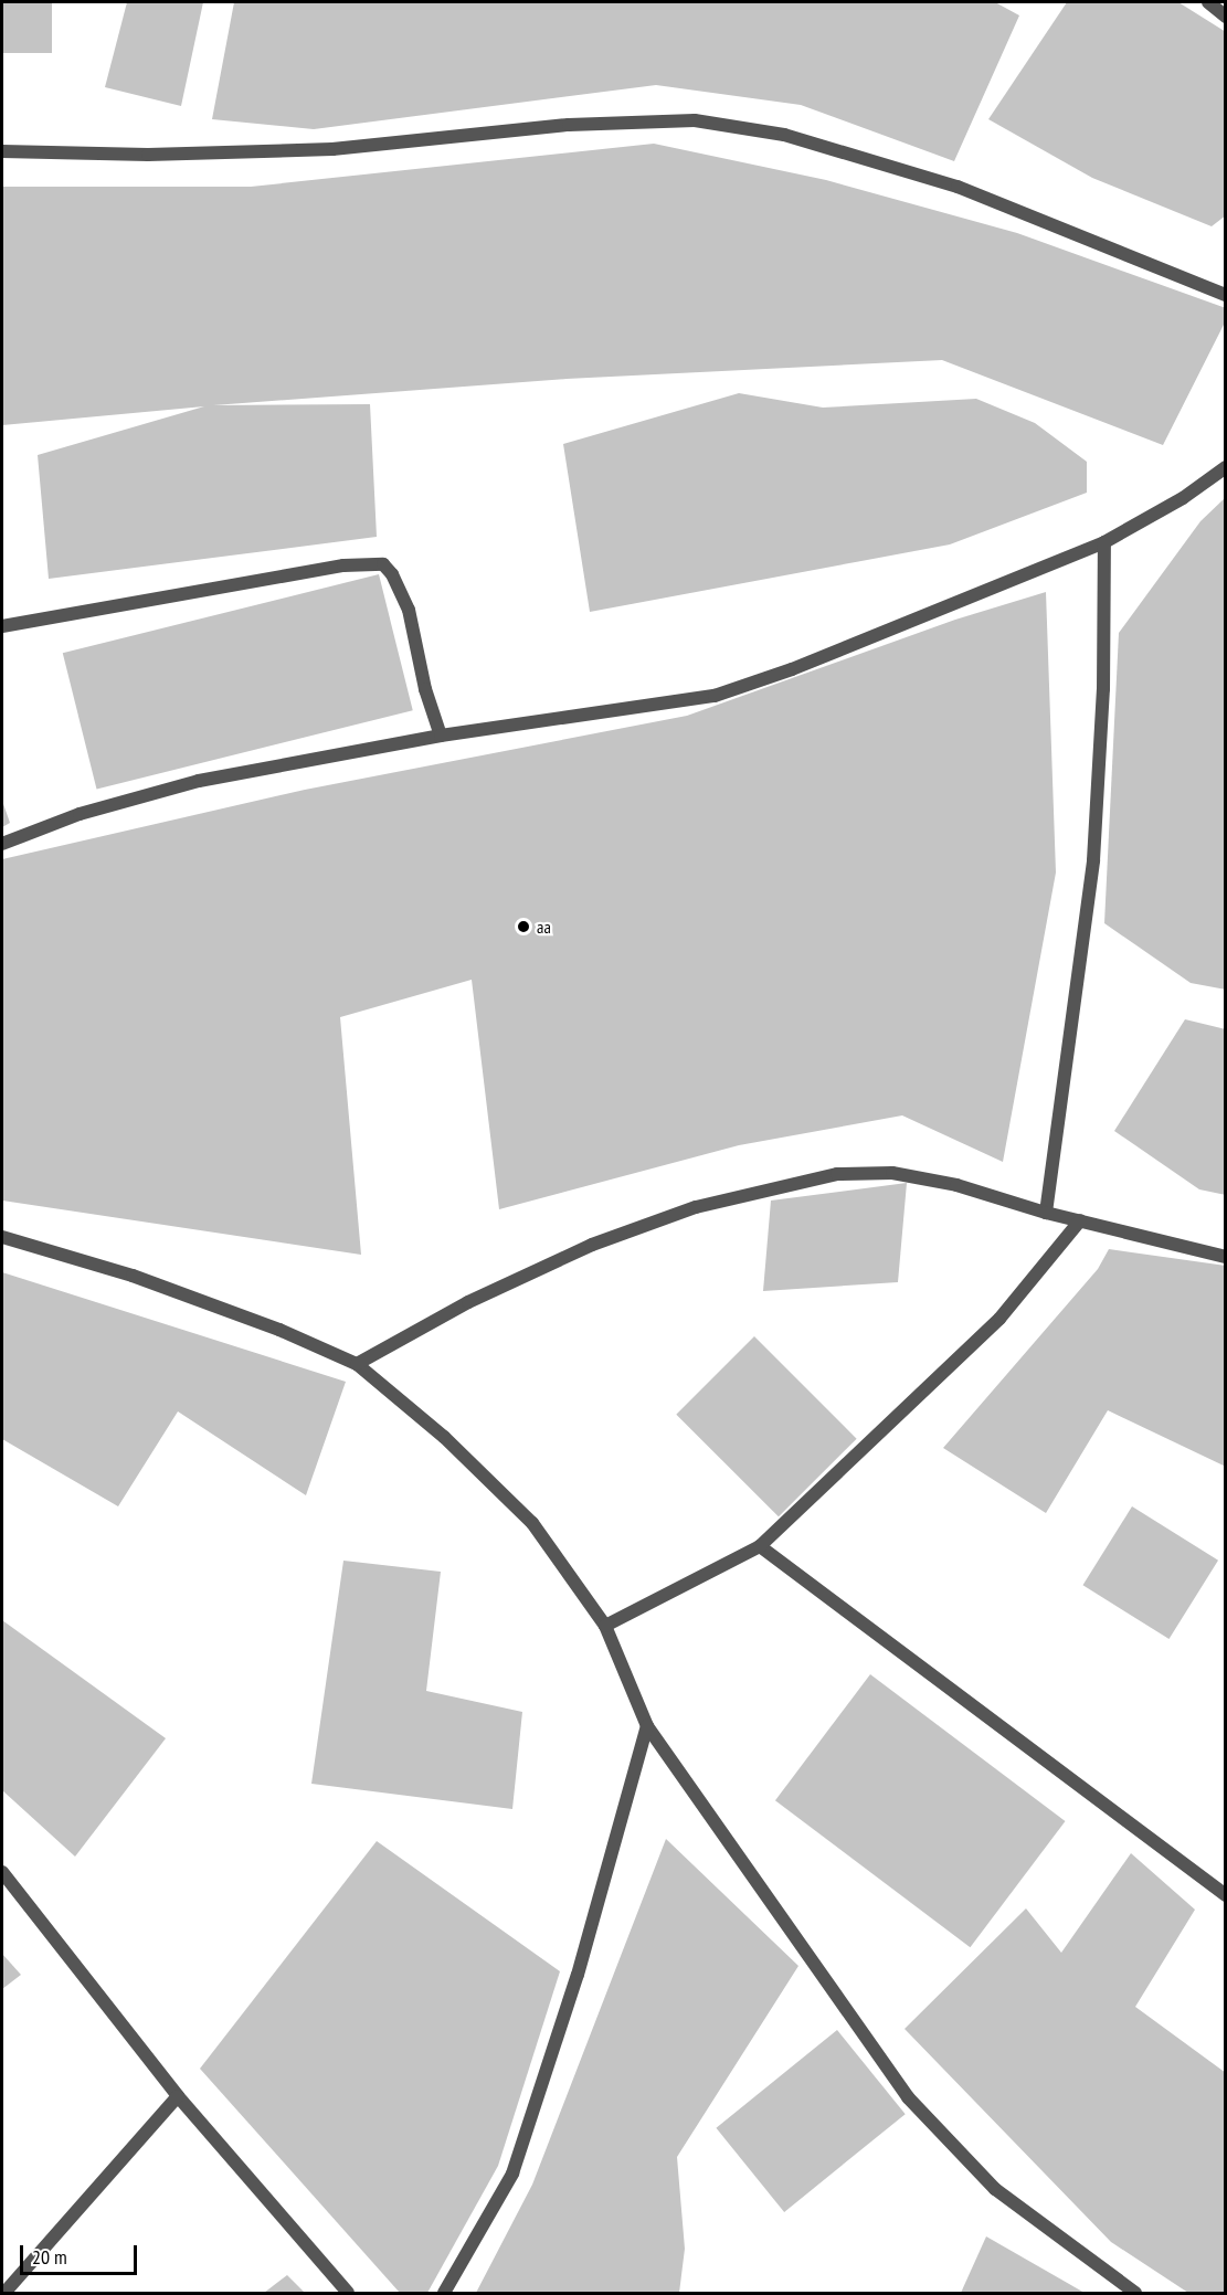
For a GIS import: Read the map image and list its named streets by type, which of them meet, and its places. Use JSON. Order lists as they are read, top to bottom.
{
  "places": ["aa"],
  "scale_bar": "20 m"
}
